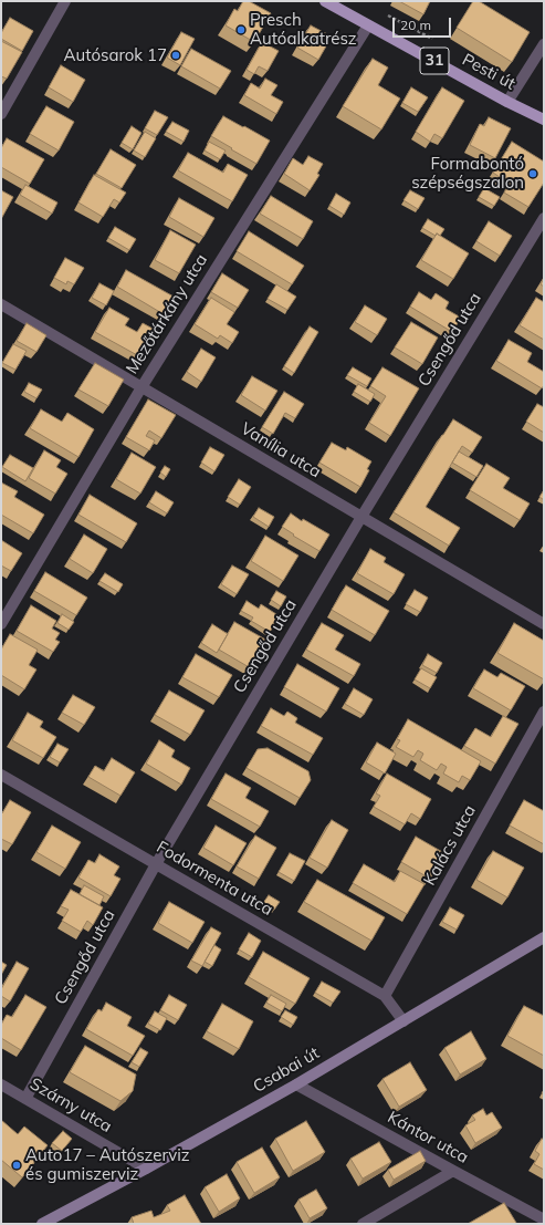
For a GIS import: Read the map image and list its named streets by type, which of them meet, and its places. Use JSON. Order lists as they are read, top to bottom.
{
  "streets": {
    "main road": ["31", "Pesti út", "Csabai út"],
    "street": [
      "Mezőtárkány utca",
      "Csengőd utca",
      "Vanília utca",
      "Kalács utca",
      "Fodormenta utca",
      "Szárny utca",
      "Kántor utca"
    ]
  },
  "crossings": [
    ["Pesti út", "Mezőtárkány utca"],
    ["Mezőtárkány utca", "Vanília utca"],
    ["Csengőd utca", "Vanília utca"],
    ["Csengőd utca", "Fodormenta utca"],
    ["Csengőd utca", "Szárny utca"],
    ["Kalács utca", "Fodormenta utca"],
    ["Fodormenta utca", "Csabai út"],
    ["Csabai út", "Szárny utca"],
    ["Csabai út", "Kántor utca"]
  ],
  "places": [
    "Presch Autóalkatrész",
    "Autósarok 17",
    "Formabontó szépségszalon",
    "Auto17 – Autószerviz és gumiszerviz"
  ],
  "scale_bar": "20 m"
}
